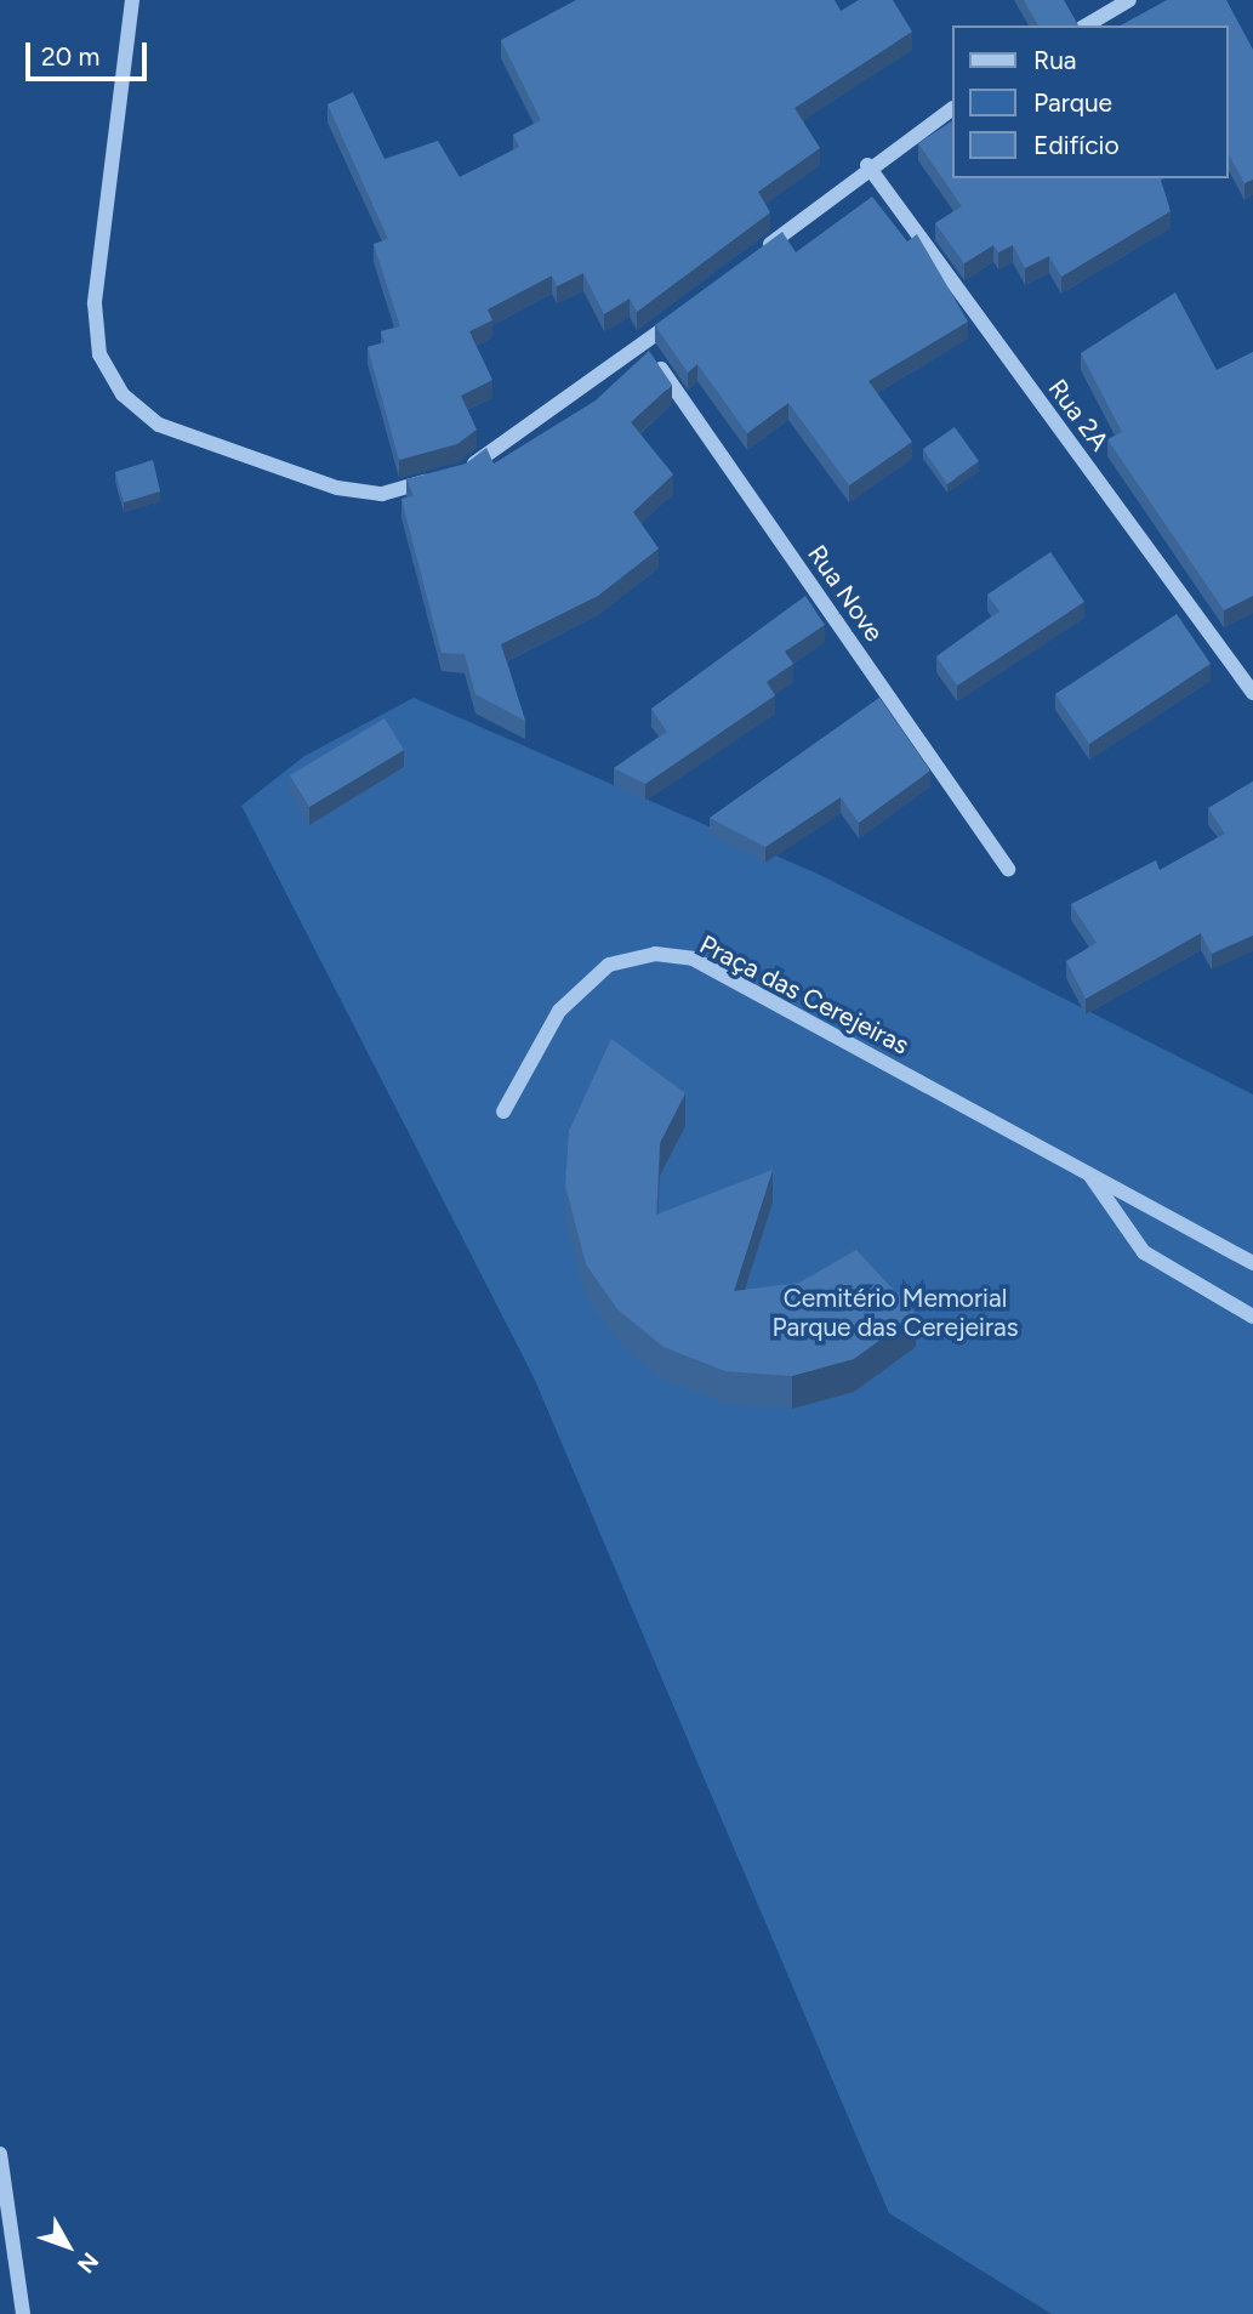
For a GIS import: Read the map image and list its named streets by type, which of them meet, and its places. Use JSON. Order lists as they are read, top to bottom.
{
  "streets": {
    "street": ["Rua 2A", "Rua Nove", "Praça das Cerejeiras"]
  },
  "parks": ["Cemitério Memorial Parque das Cerejeiras"],
  "legend": ["Rua", "Parque", "Edifício"],
  "scale_bar": "20 m",
  "north": "bottom right"
}
